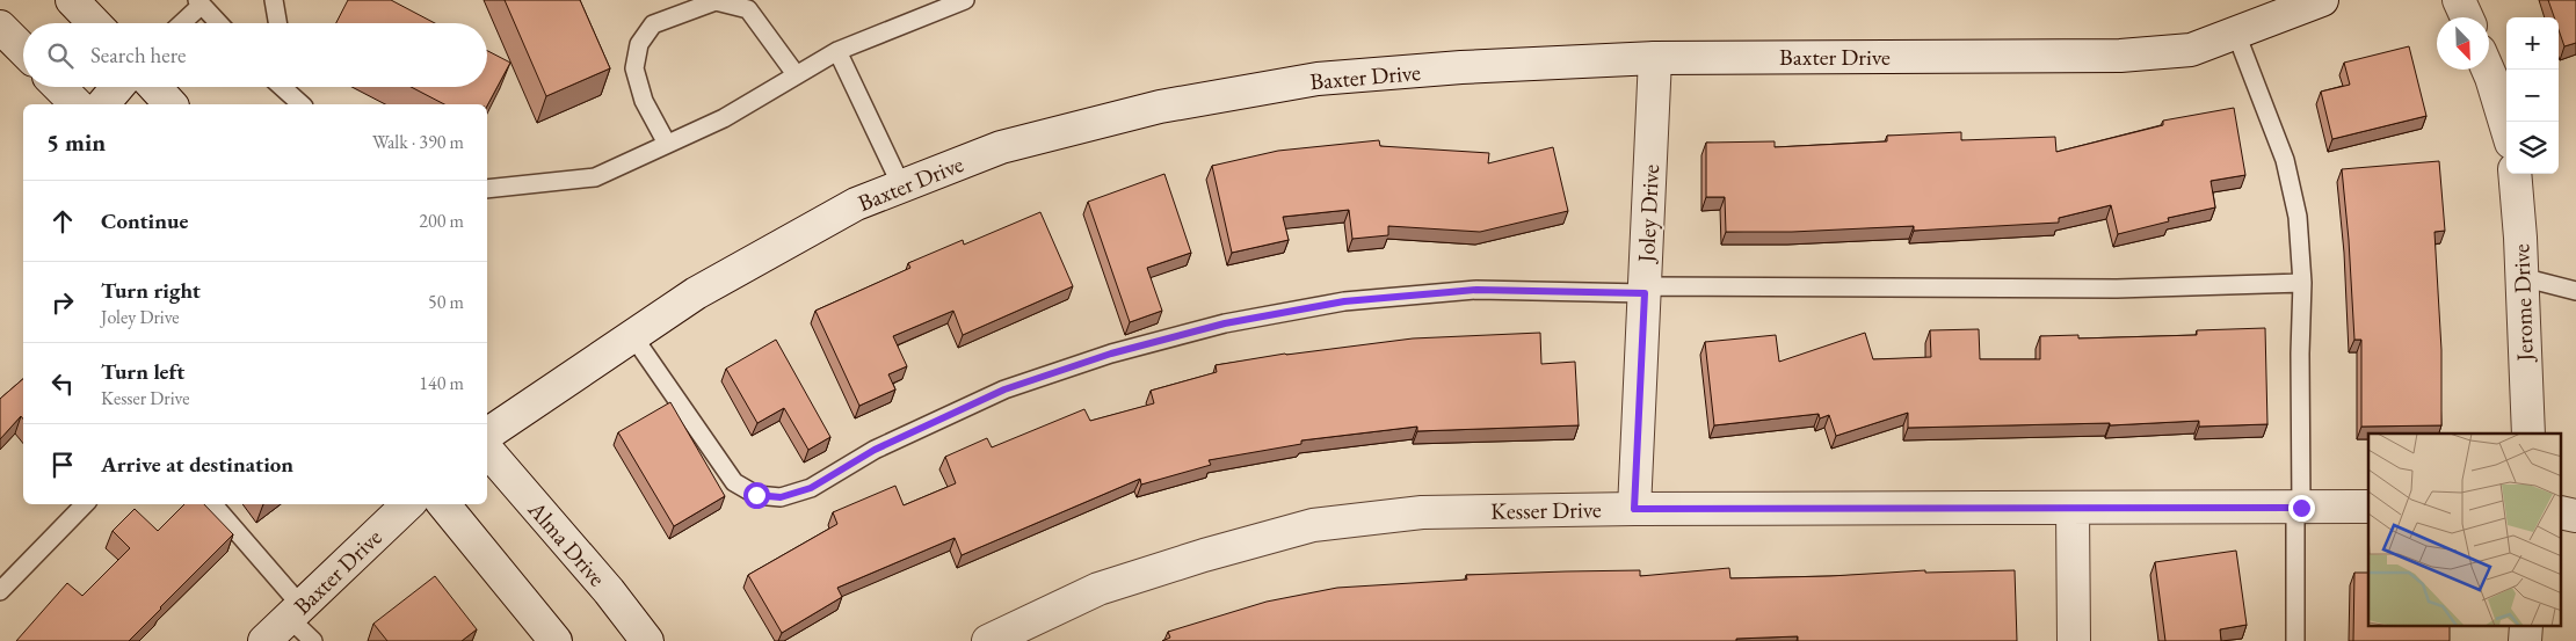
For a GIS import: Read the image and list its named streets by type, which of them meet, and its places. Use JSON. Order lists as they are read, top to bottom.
{
  "streets": {
    "street": [
      "Baxter Drive",
      "Joley Drive",
      "Jerome Drive",
      "Kesser Drive",
      "Alma Drive"
    ]
  },
  "crossings": [
    ["Baxter Drive", "Joley Drive"],
    ["Joley Drive", "Kesser Drive"]
  ],
  "north": "bottom right",
  "page": {
    "map_buttons": ["+", "−"],
    "search": "Search here",
    "heading": ["5 min", "Walk · 390 m"],
    "list": [
      ["Continue", "200 m"],
      ["Turn right", "Joley Drive", "50 m"],
      ["Turn left", "Kesser Drive", "140 m"],
      "Arrive at destination"
    ]
  }
}
